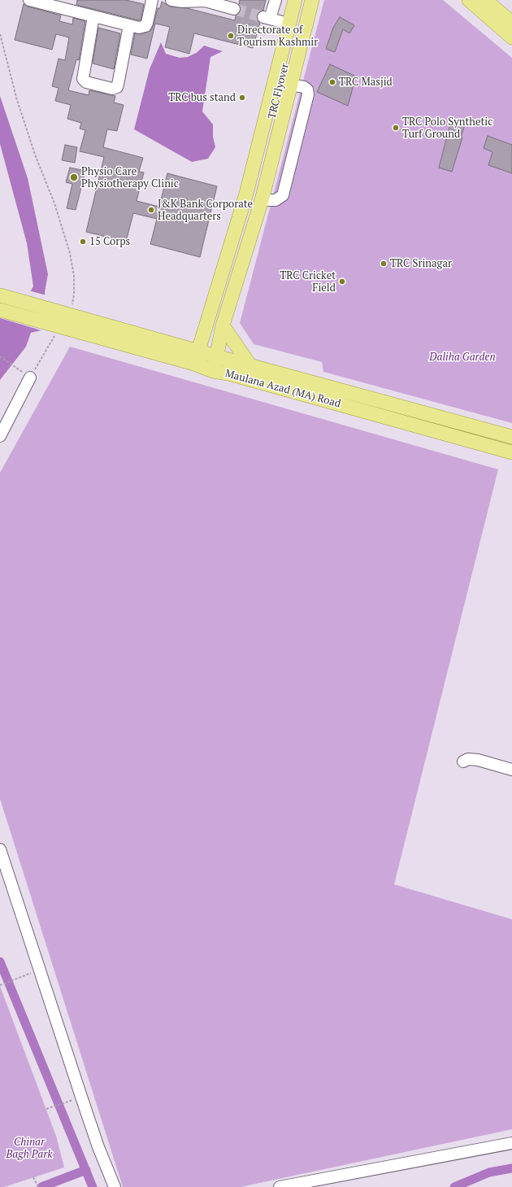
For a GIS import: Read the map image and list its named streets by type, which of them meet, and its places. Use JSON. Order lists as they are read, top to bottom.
{
  "streets": {
    "main road": ["TRC Flyover", "Maulana Azad (MA) Road"]
  },
  "parks": ["Daliha Garden", "Chinar Bagh Park"],
  "places": [
    "Directorate of Tourism Kashmir",
    "TRC Masjid",
    "TRC bus stand",
    "TRC Polo Synthetic Turf Ground",
    "Physio Care Physiotherapy Clinic",
    "J&K Bank Corporate Headquarters",
    "15 Corps",
    "TRC Srinagar",
    "TRC Cricket Field"
  ]
}
